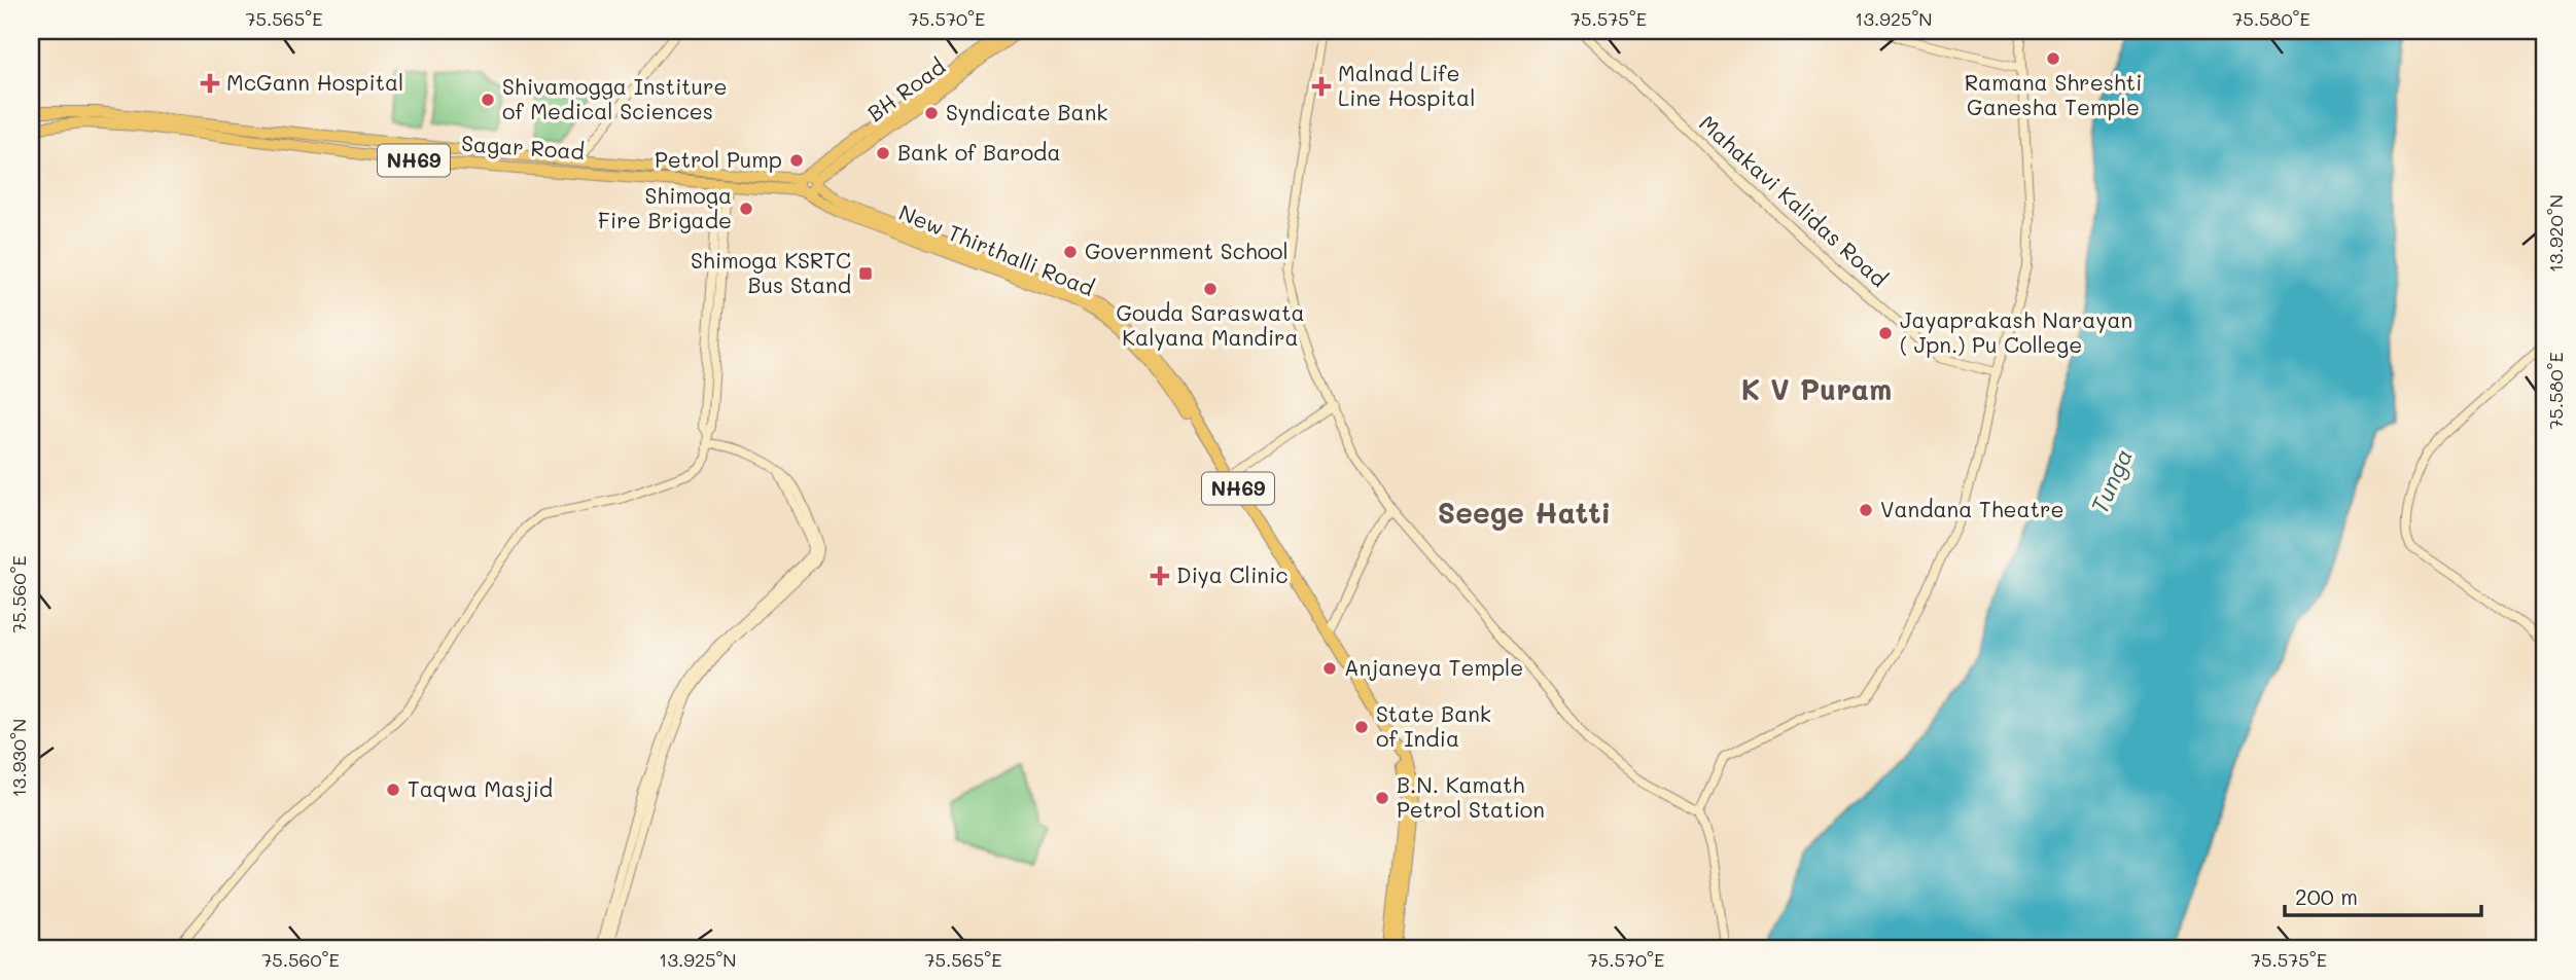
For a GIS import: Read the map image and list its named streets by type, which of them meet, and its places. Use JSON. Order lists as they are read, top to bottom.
{
  "streets": {
    "highway": ["Sagar Road", "NH69", "New Thirthalli Road"],
    "main road": ["BH Road"],
    "street": ["Mahakavi Kalidas Road"]
  },
  "crossings": [
    ["BH Road", "Sagar Road"],
    ["BH Road", "NH69"],
    ["BH Road", "New Thirthalli Road"],
    ["Sagar Road", "NH69"],
    ["Sagar Road", "New Thirthalli Road"],
    ["NH69", "New Thirthalli Road"]
  ],
  "districts": ["K V Puram", "Seege Hatti"],
  "water": ["Tunga"],
  "places": {
    "other": [
      "Ramana Shreshti Ganesha Temple",
      "Shivamogga Institure of Medical Sciences",
      "Syndicate Bank",
      "Bank of Baroda",
      "Petrol Pump",
      "Shimoga Fire Brigade",
      "Government School",
      "Gouda Saraswata Kalyana Mandira",
      "Jayaprakash Narayan ( Jpn.) Pu College",
      "Vandana Theatre",
      "Anjaneya Temple",
      "State Bank of India",
      "Taqwa Masjid",
      "B.N. Kamath Petrol Station"
    ],
    "health": ["McGann Hospital", "Malnad Life Line Hospital", "Diya Clinic"],
    "transit": ["Shimoga KSRTC Bus Stand"]
  },
  "scale_bar": "200 m",
  "coordinates": [
    "75.565°E",
    "75.570°E",
    "75.575°E",
    "13.925°N",
    "75.580°E",
    "13.920°N",
    "75.560°E",
    "13.930°N"
  ]
}
